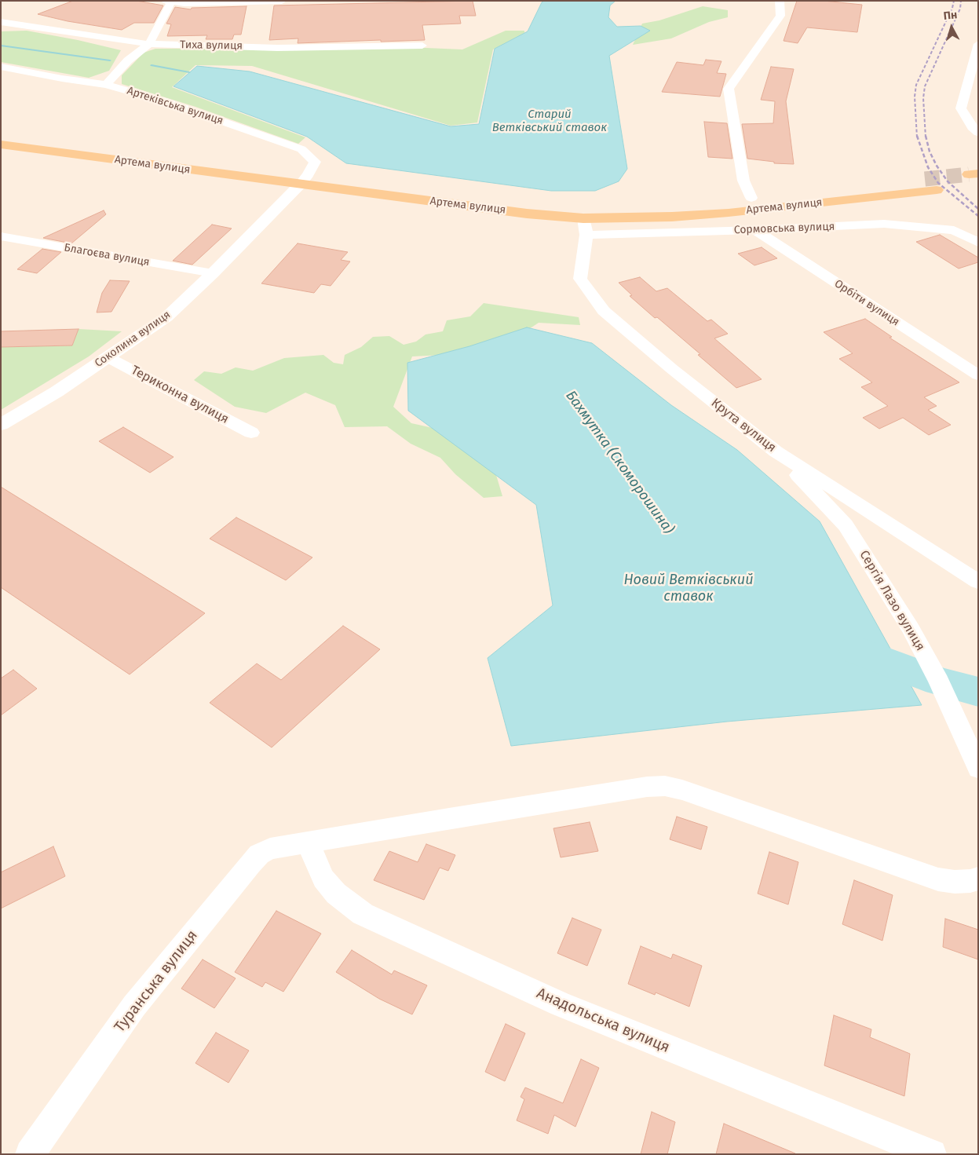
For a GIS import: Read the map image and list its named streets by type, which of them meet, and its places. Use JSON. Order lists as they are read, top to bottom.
{
  "streets": {
    "main road": ["Артема вулиця"],
    "street": [
      "Тиха вулиця",
      "Артеківська вулиця",
      "Сормовська вулиця",
      "Благоєва вулиця",
      "Орбіти вулиця",
      "Соколина вулиця",
      "Териконна вулиця",
      "Крута вулиця",
      "Сергія Лазо вулиця",
      "Туранська вулиця",
      "Анадольська вулиця"
    ]
  },
  "crossings": [
    ["Артеківська вулиця", "Артема вулиця"],
    ["Артеківська вулиця", "Соколина вулиця"],
    ["Артема вулиця", "Соколина вулиця"],
    ["Артема вулиця", "Крута вулиця"],
    ["Сормовська вулиця", "Орбіти вулиця"],
    ["Сормовська вулиця", "Крута вулиця"],
    ["Благоєва вулиця", "Соколина вулиця"],
    ["Соколина вулиця", "Териконна вулиця"],
    ["Крута вулиця", "Сергія Лазо вулиця"],
    ["Туранська вулиця", "Анадольська вулиця"]
  ],
  "water": ["Старий Ветківський ставок", "Бахмутка (Скоморошина)", "Новий Ветківський ставок"],
  "north": "top"
}
